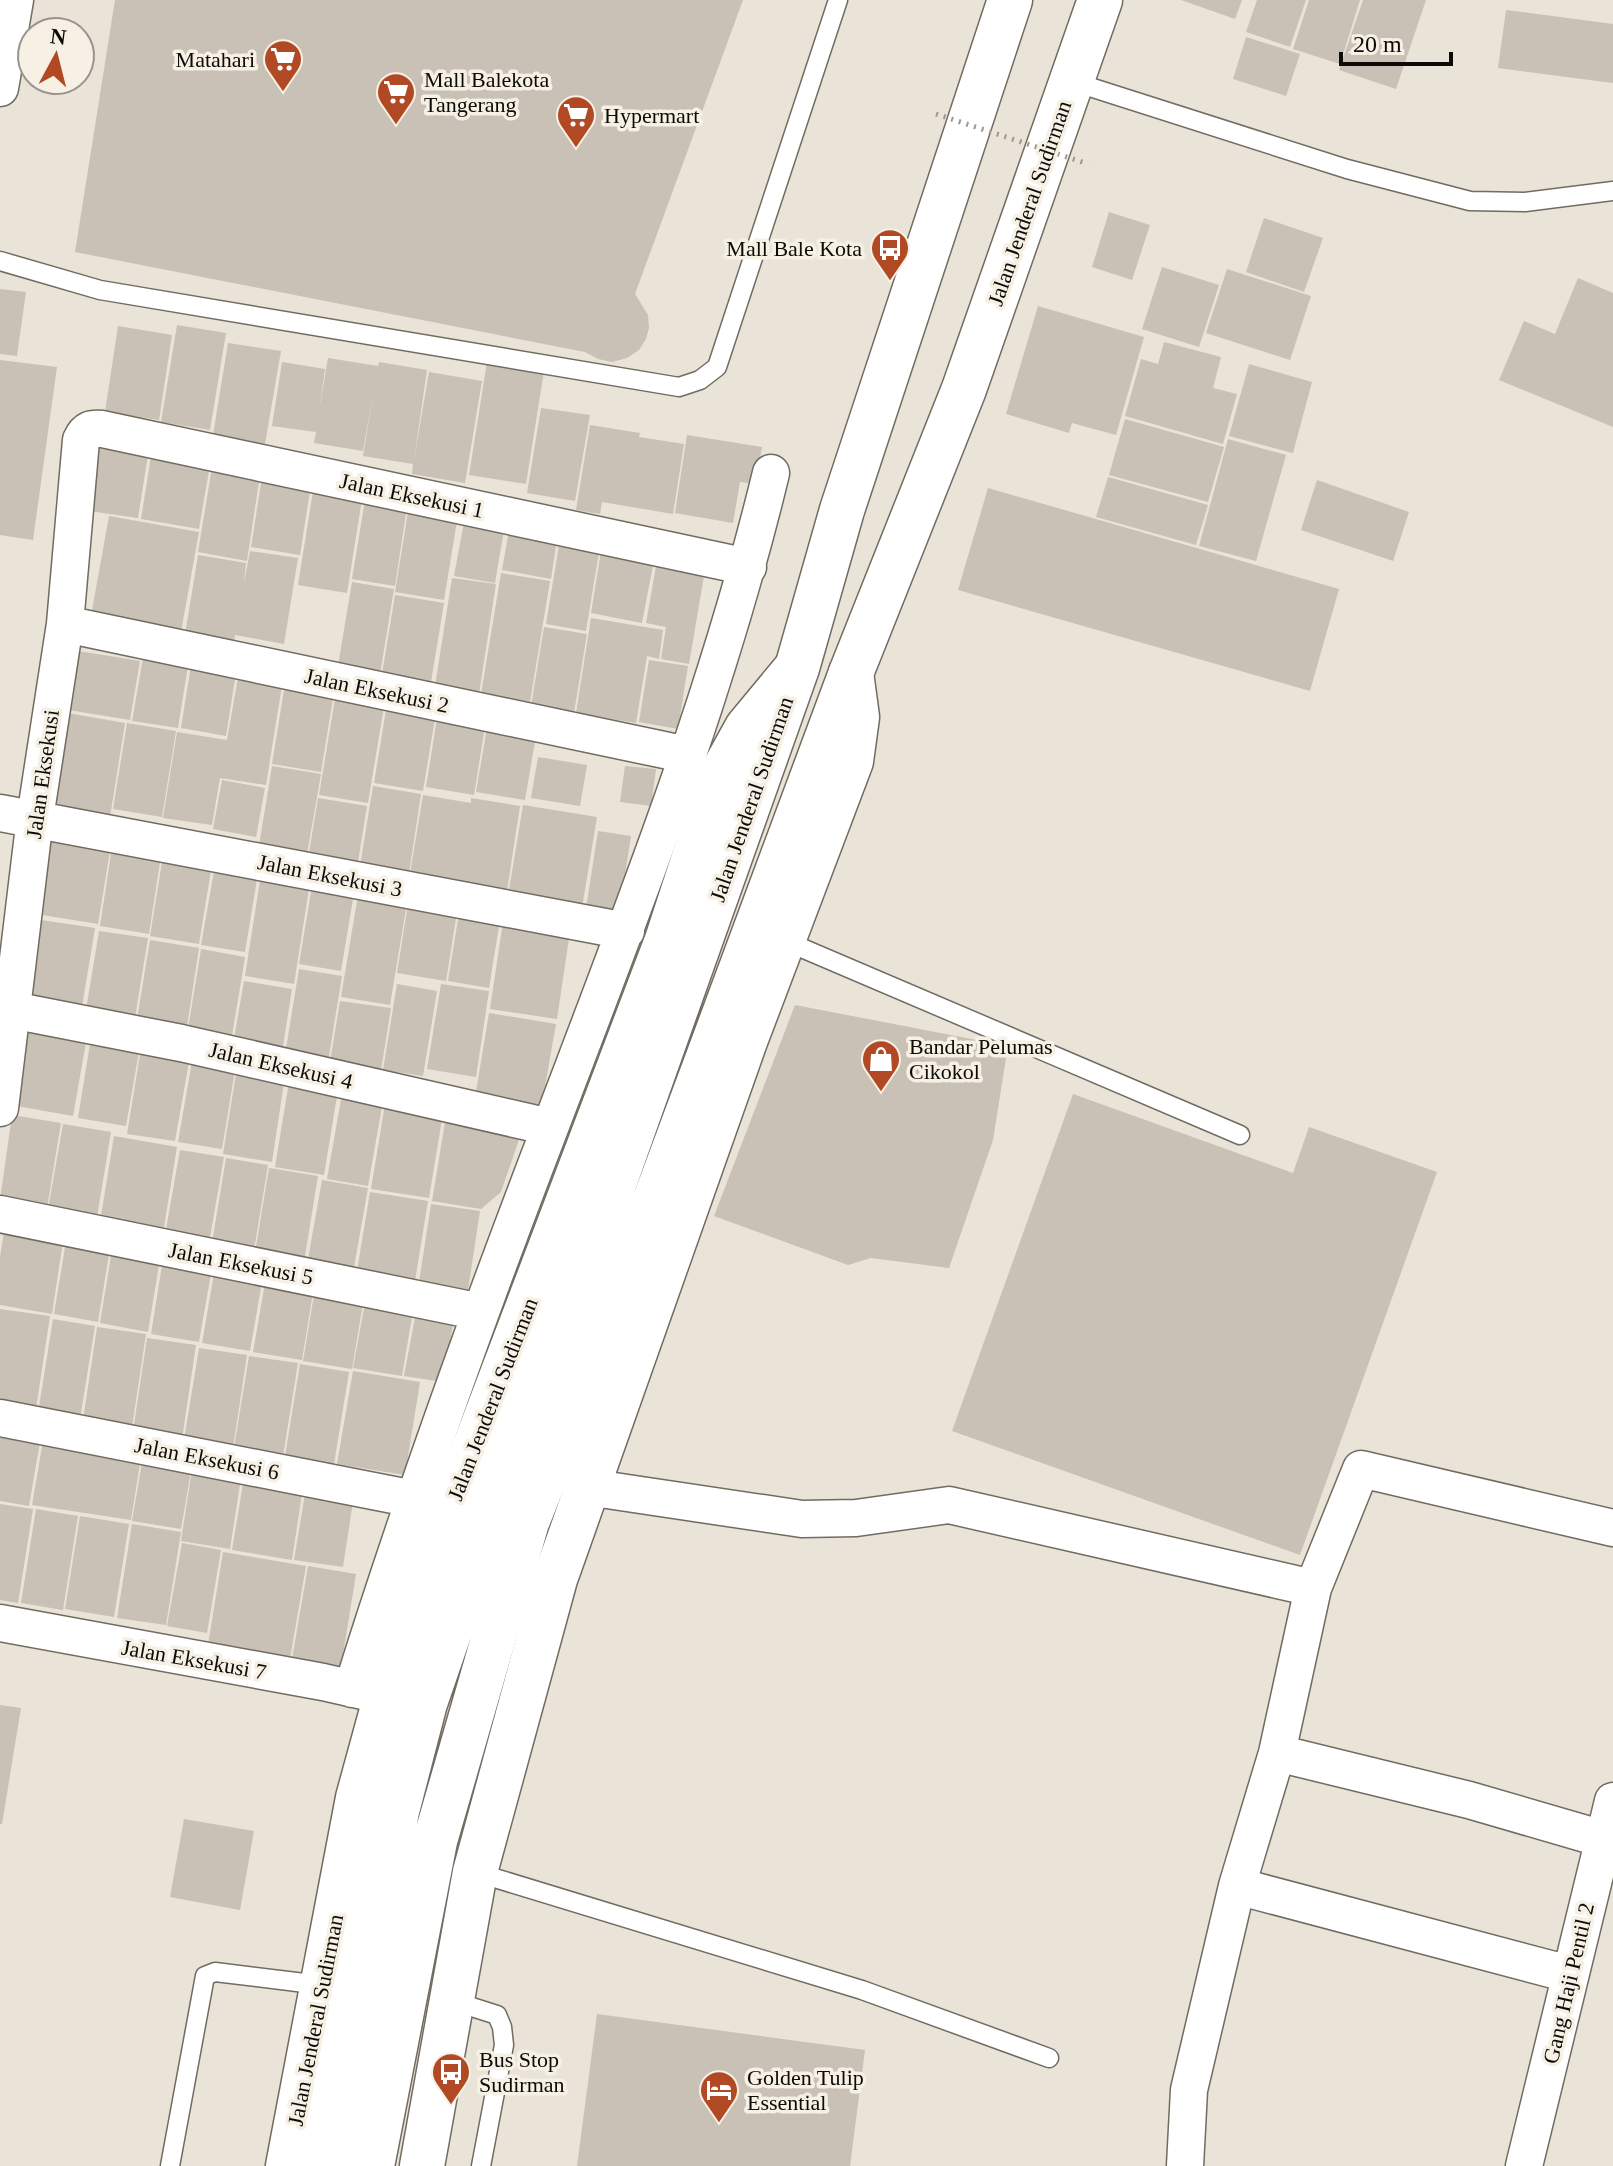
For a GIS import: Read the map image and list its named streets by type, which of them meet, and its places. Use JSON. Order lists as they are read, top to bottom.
{
  "streets": {
    "main road": ["Jalan Jenderal Sudirman"],
    "street": [
      "Jalan Eksekusi 1",
      "Jalan Eksekusi 2",
      "Jalan Eksekusi",
      "Jalan Eksekusi 3",
      "Jalan Eksekusi 4",
      "Jalan Eksekusi 5",
      "Jalan Eksekusi 6",
      "Jalan Eksekusi 7",
      "Gang Haji Pentil 2"
    ]
  },
  "crossings": [
    ["Jalan Jenderal Sudirman", "Jalan Eksekusi 7"],
    ["Jalan Eksekusi 1", "Jalan Eksekusi"],
    ["Jalan Eksekusi 2", "Jalan Eksekusi"],
    ["Jalan Eksekusi", "Jalan Eksekusi 3"],
    ["Jalan Eksekusi", "Jalan Eksekusi 4"]
  ],
  "places": {
    "supermarket": ["Matahari", "Mall Balekota Tangerang", "Hypermart"],
    "bus stop": ["Mall Bale Kota", "Bus Stop Sudirman"],
    "shop": ["Bandar Pelumas Cikokol"],
    "hotel": ["Golden Tulip Essential"]
  },
  "scale_bar": "20 m",
  "north": "top"
}
